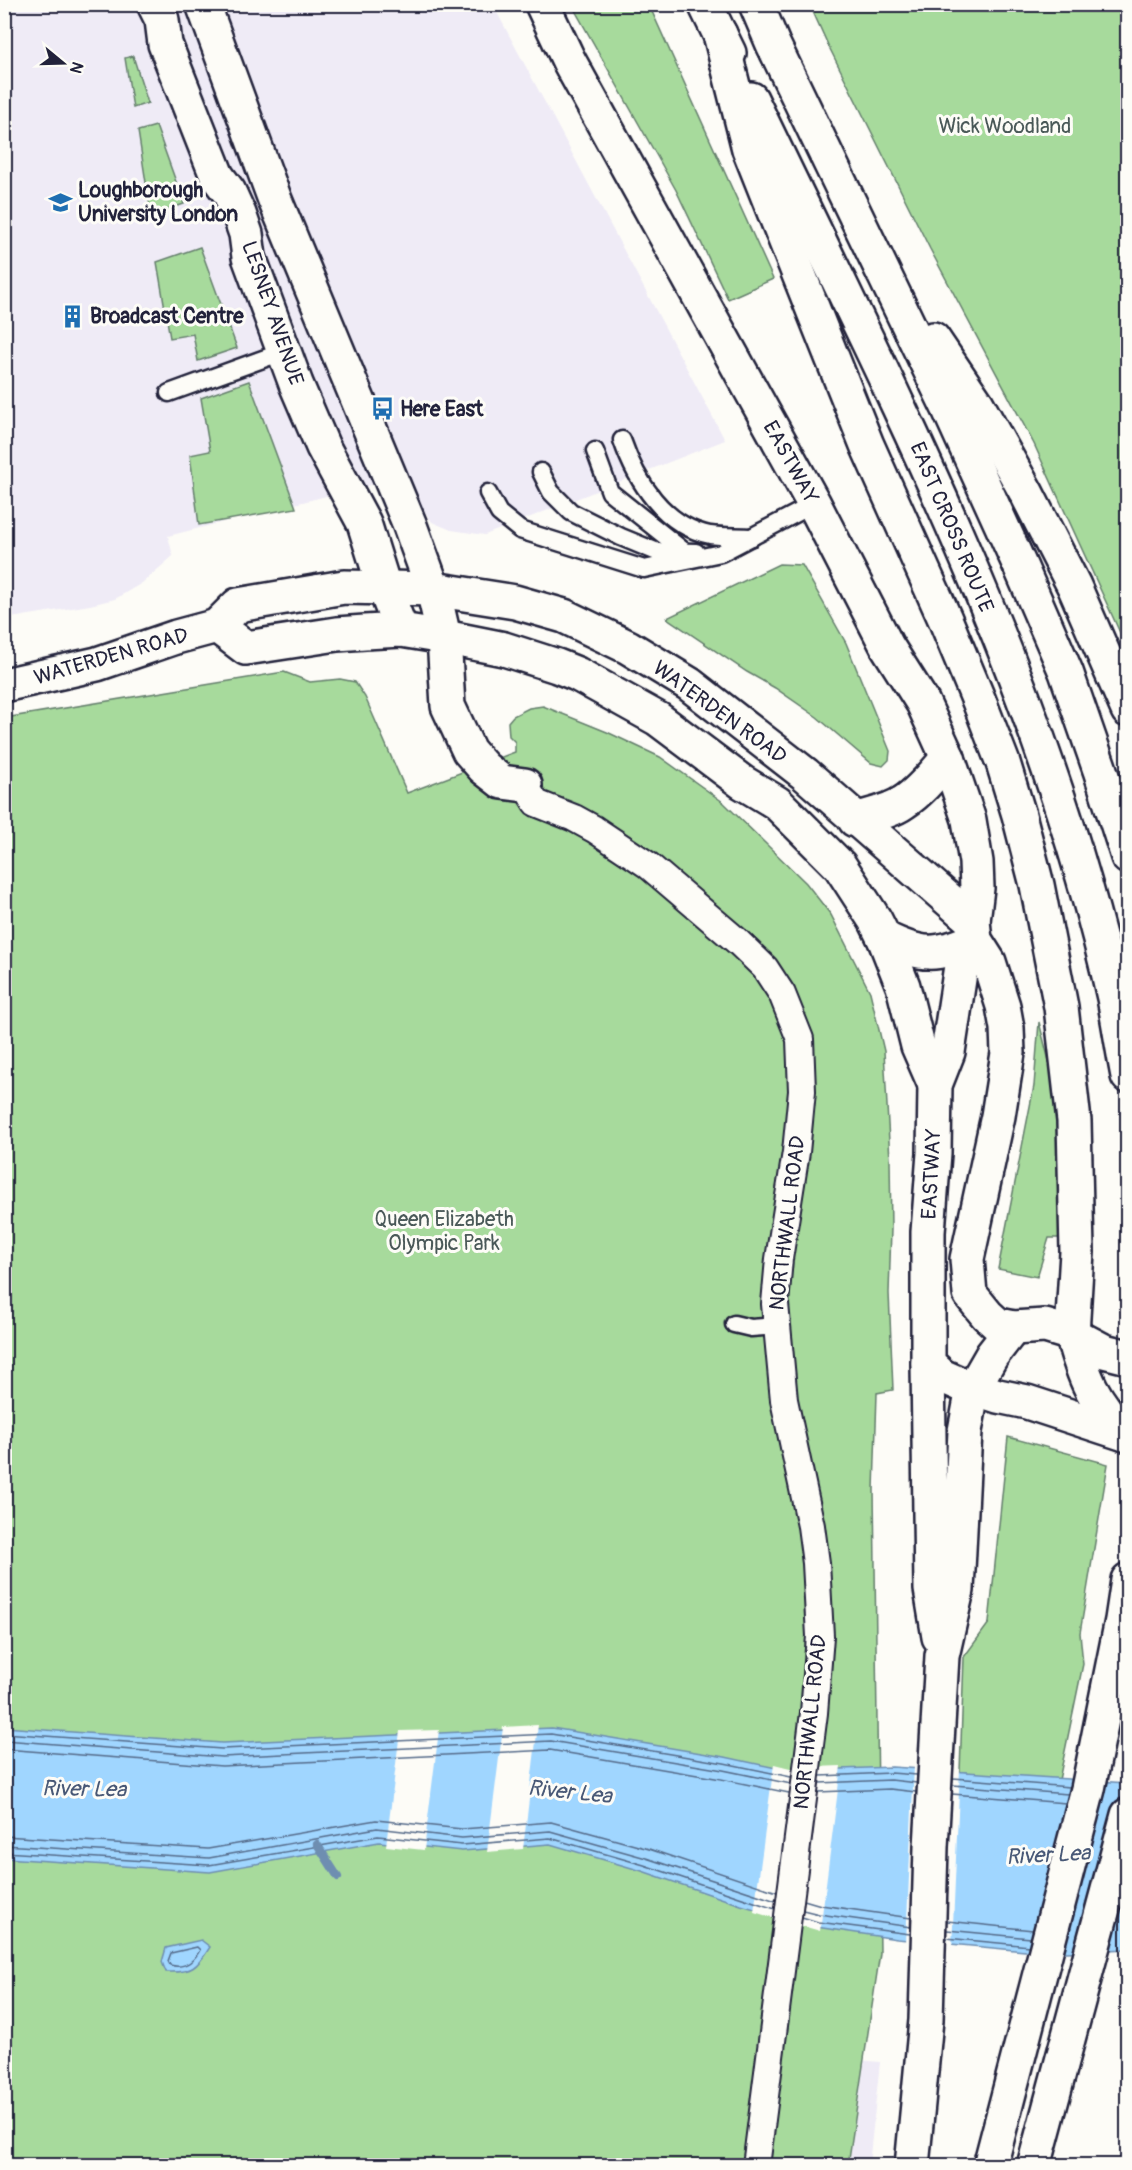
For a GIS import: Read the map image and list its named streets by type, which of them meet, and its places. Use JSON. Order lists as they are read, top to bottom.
{
  "streets": {
    "main road": [
      "LESNEY AVENUE",
      "EASTWAY",
      "EAST CROSS ROUTE",
      "WATERDEN ROAD",
      "NORTHWALL ROAD"
    ]
  },
  "crossings": [
    ["LESNEY AVENUE", "WATERDEN ROAD"],
    ["LESNEY AVENUE", "NORTHWALL ROAD"],
    ["EASTWAY", "WATERDEN ROAD"],
    ["WATERDEN ROAD", "NORTHWALL ROAD"]
  ],
  "water": ["River Lea"],
  "parks": ["Wick Woodland", "Queen Elizabeth Olympic Park"],
  "places": {
    "school or university": ["Loughborough University London"],
    "building": ["Broadcast Centre"],
    "bus stop": ["Here East"]
  },
  "north": "right"
}
